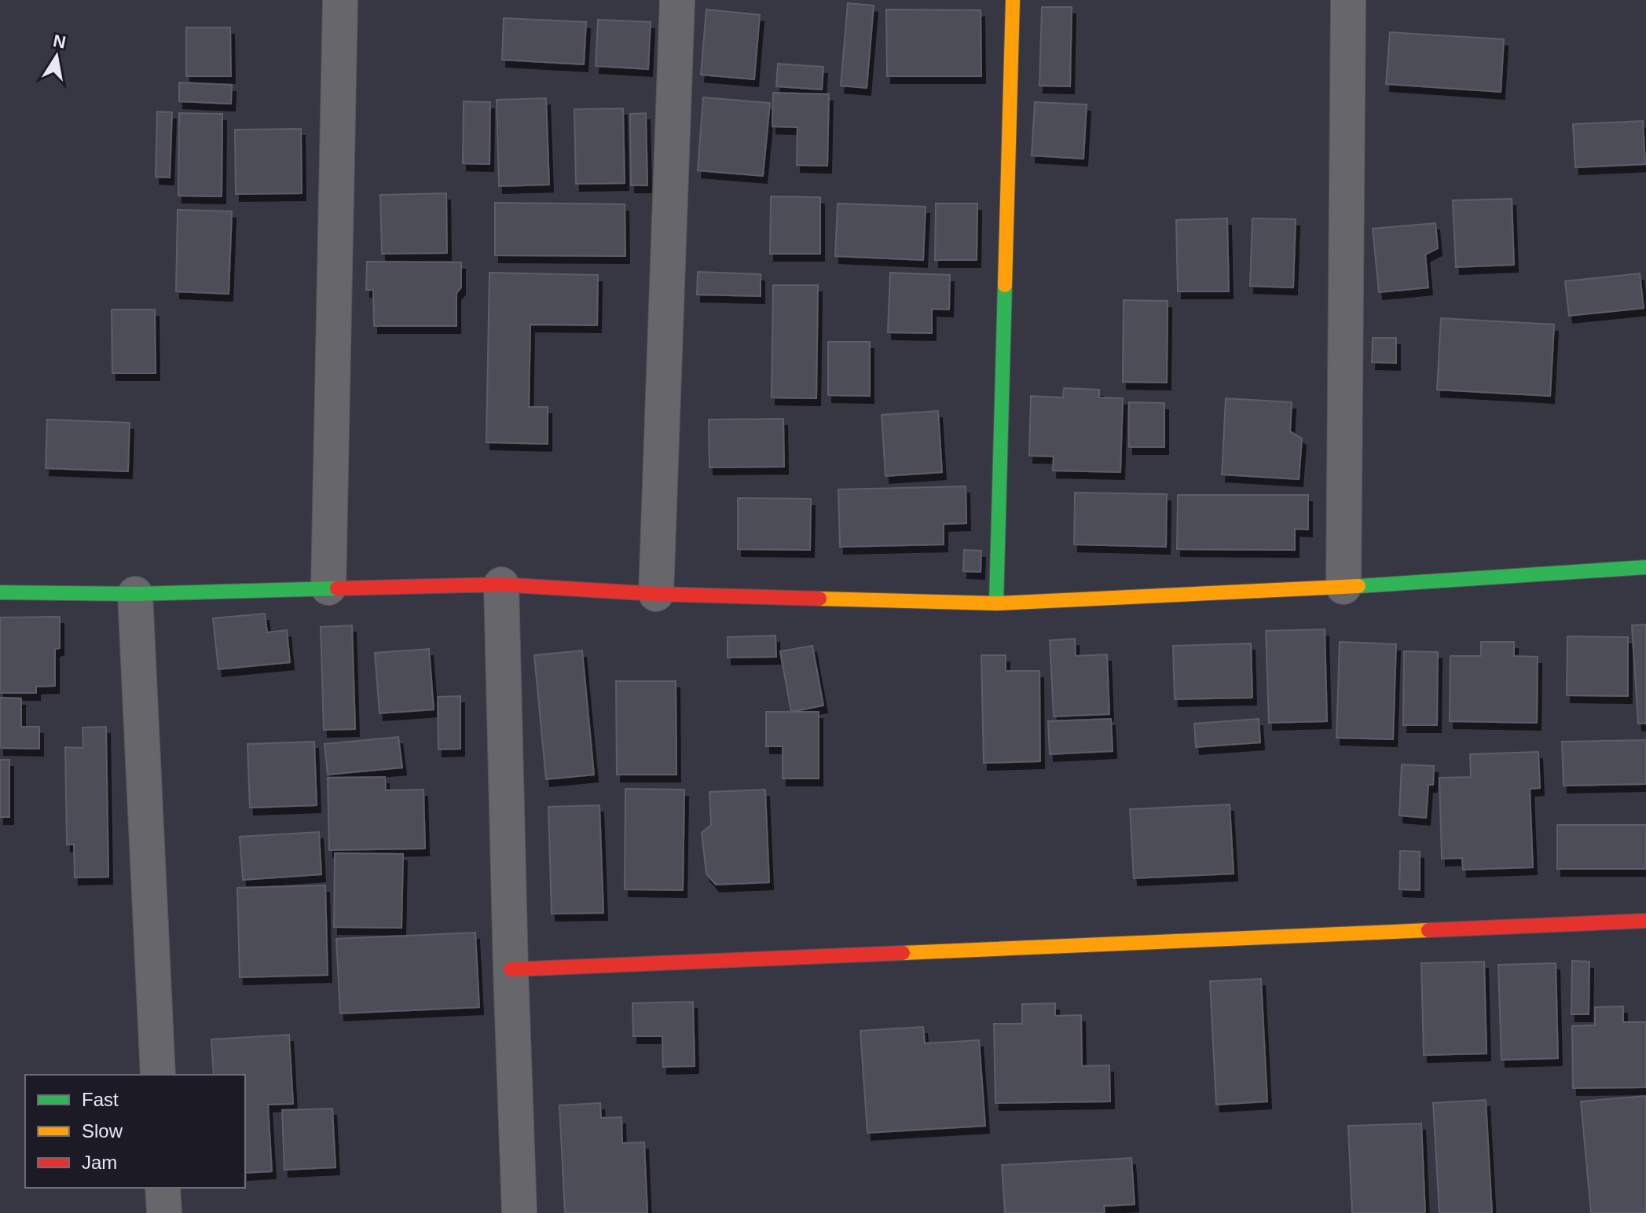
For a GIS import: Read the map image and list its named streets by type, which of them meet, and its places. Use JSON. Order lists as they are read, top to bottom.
{
  "legend": ["Fast", "Slow", "Jam"],
  "north": "top"
}
